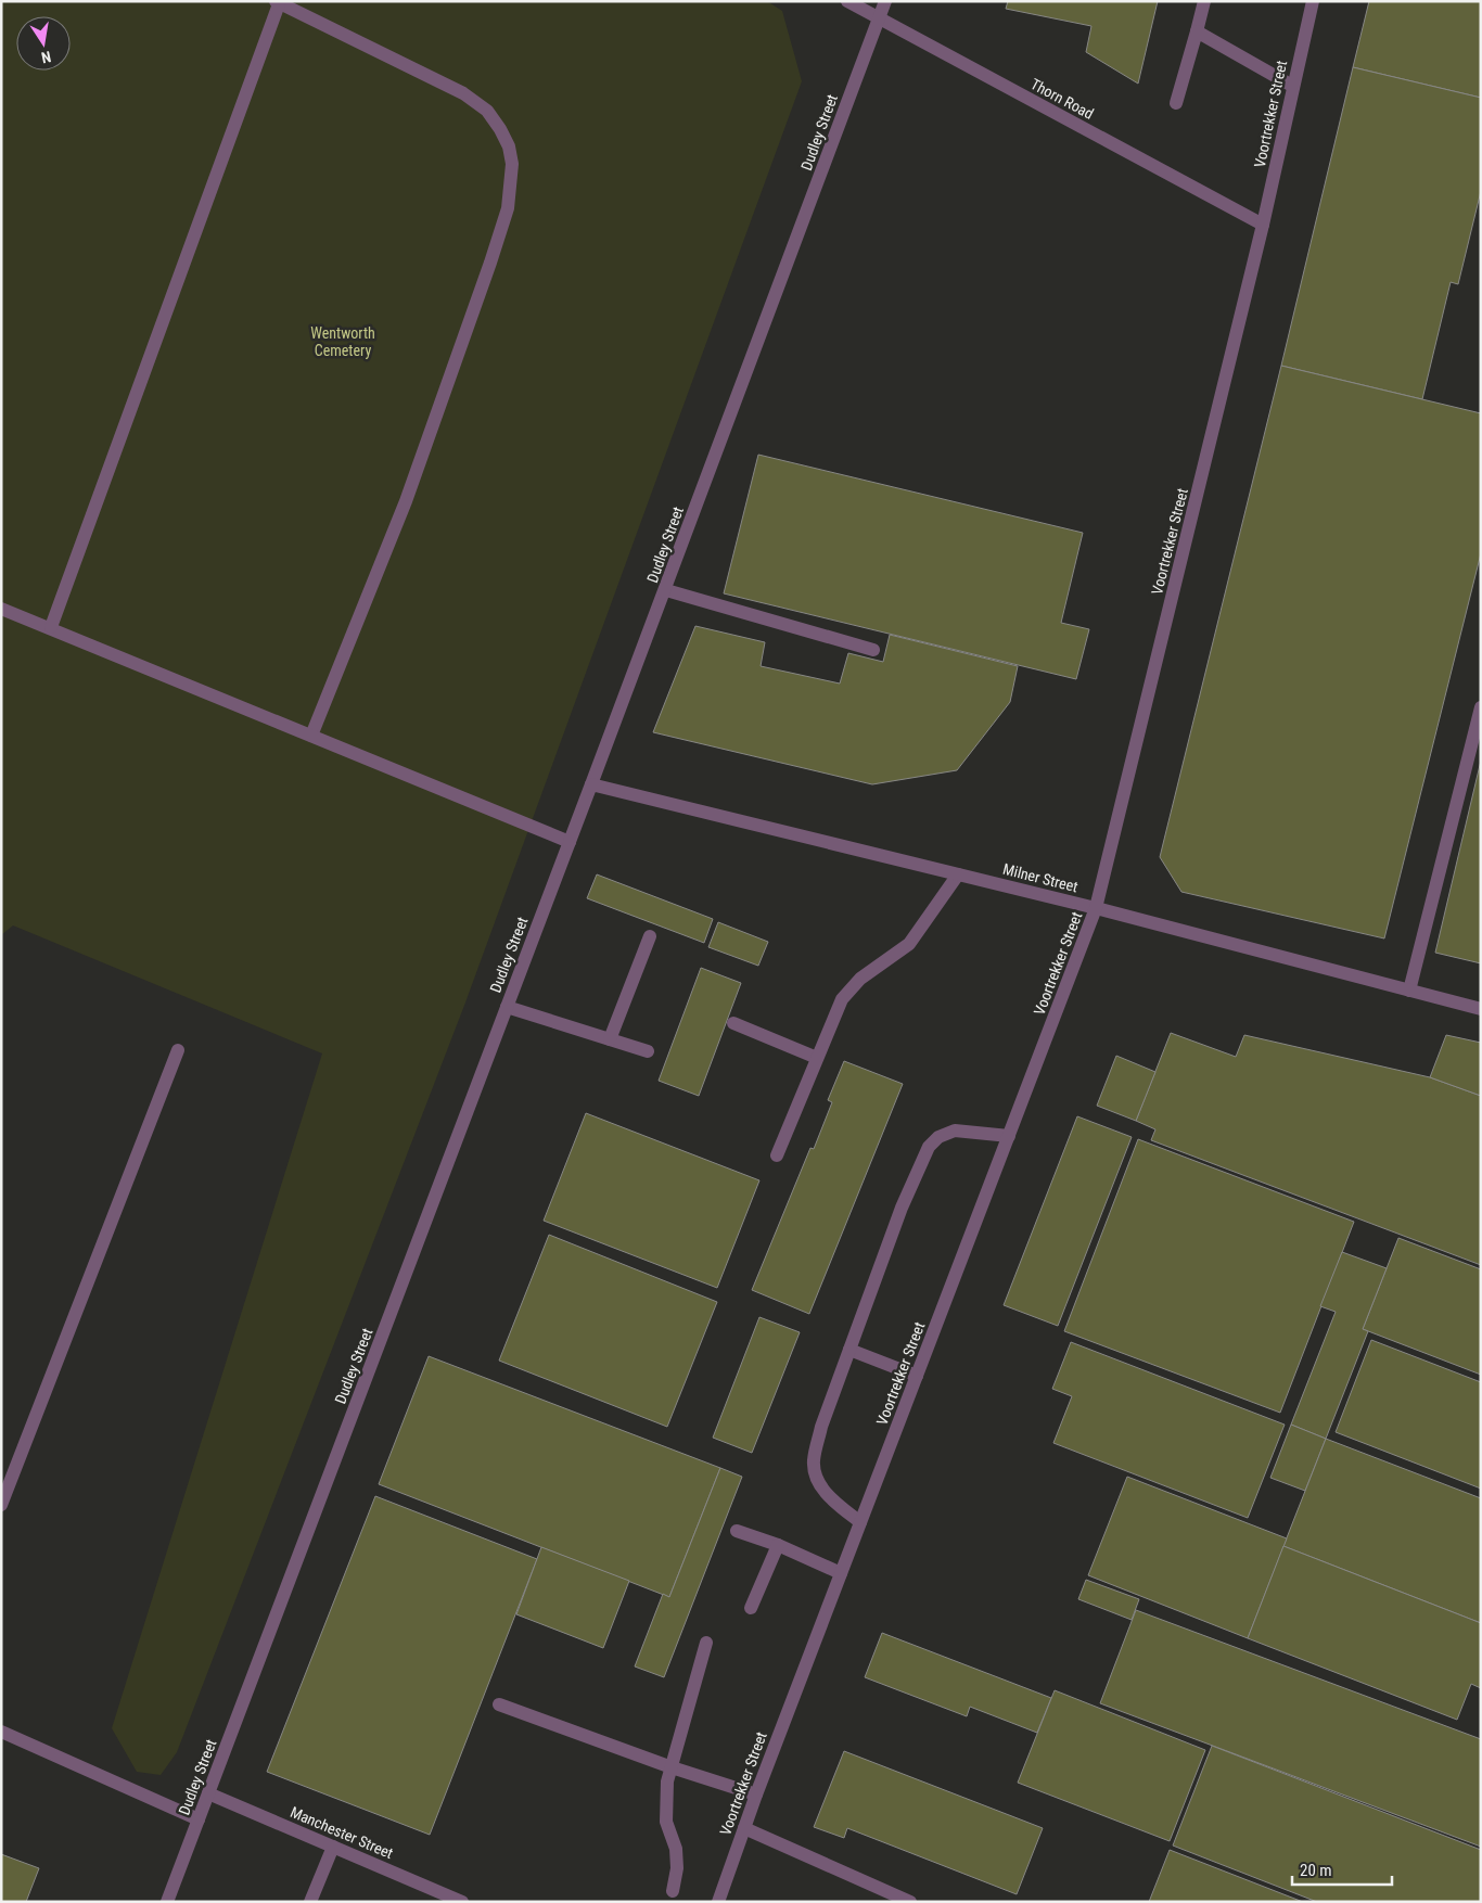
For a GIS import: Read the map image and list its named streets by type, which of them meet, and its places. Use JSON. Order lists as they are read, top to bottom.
{
  "streets": {
    "street": [
      "Thorn Road",
      "Voortrekker Street",
      "Dudley Street",
      "Milner Street",
      "Manchester Street"
    ]
  },
  "crossings": [
    ["Thorn Road", "Voortrekker Street"],
    ["Thorn Road", "Dudley Street"],
    ["Voortrekker Street", "Milner Street"],
    ["Dudley Street", "Milner Street"],
    ["Dudley Street", "Manchester Street"]
  ],
  "parks": ["Wentworth Cemetery"],
  "scale_bar": "20 m",
  "north": "bottom"
}
